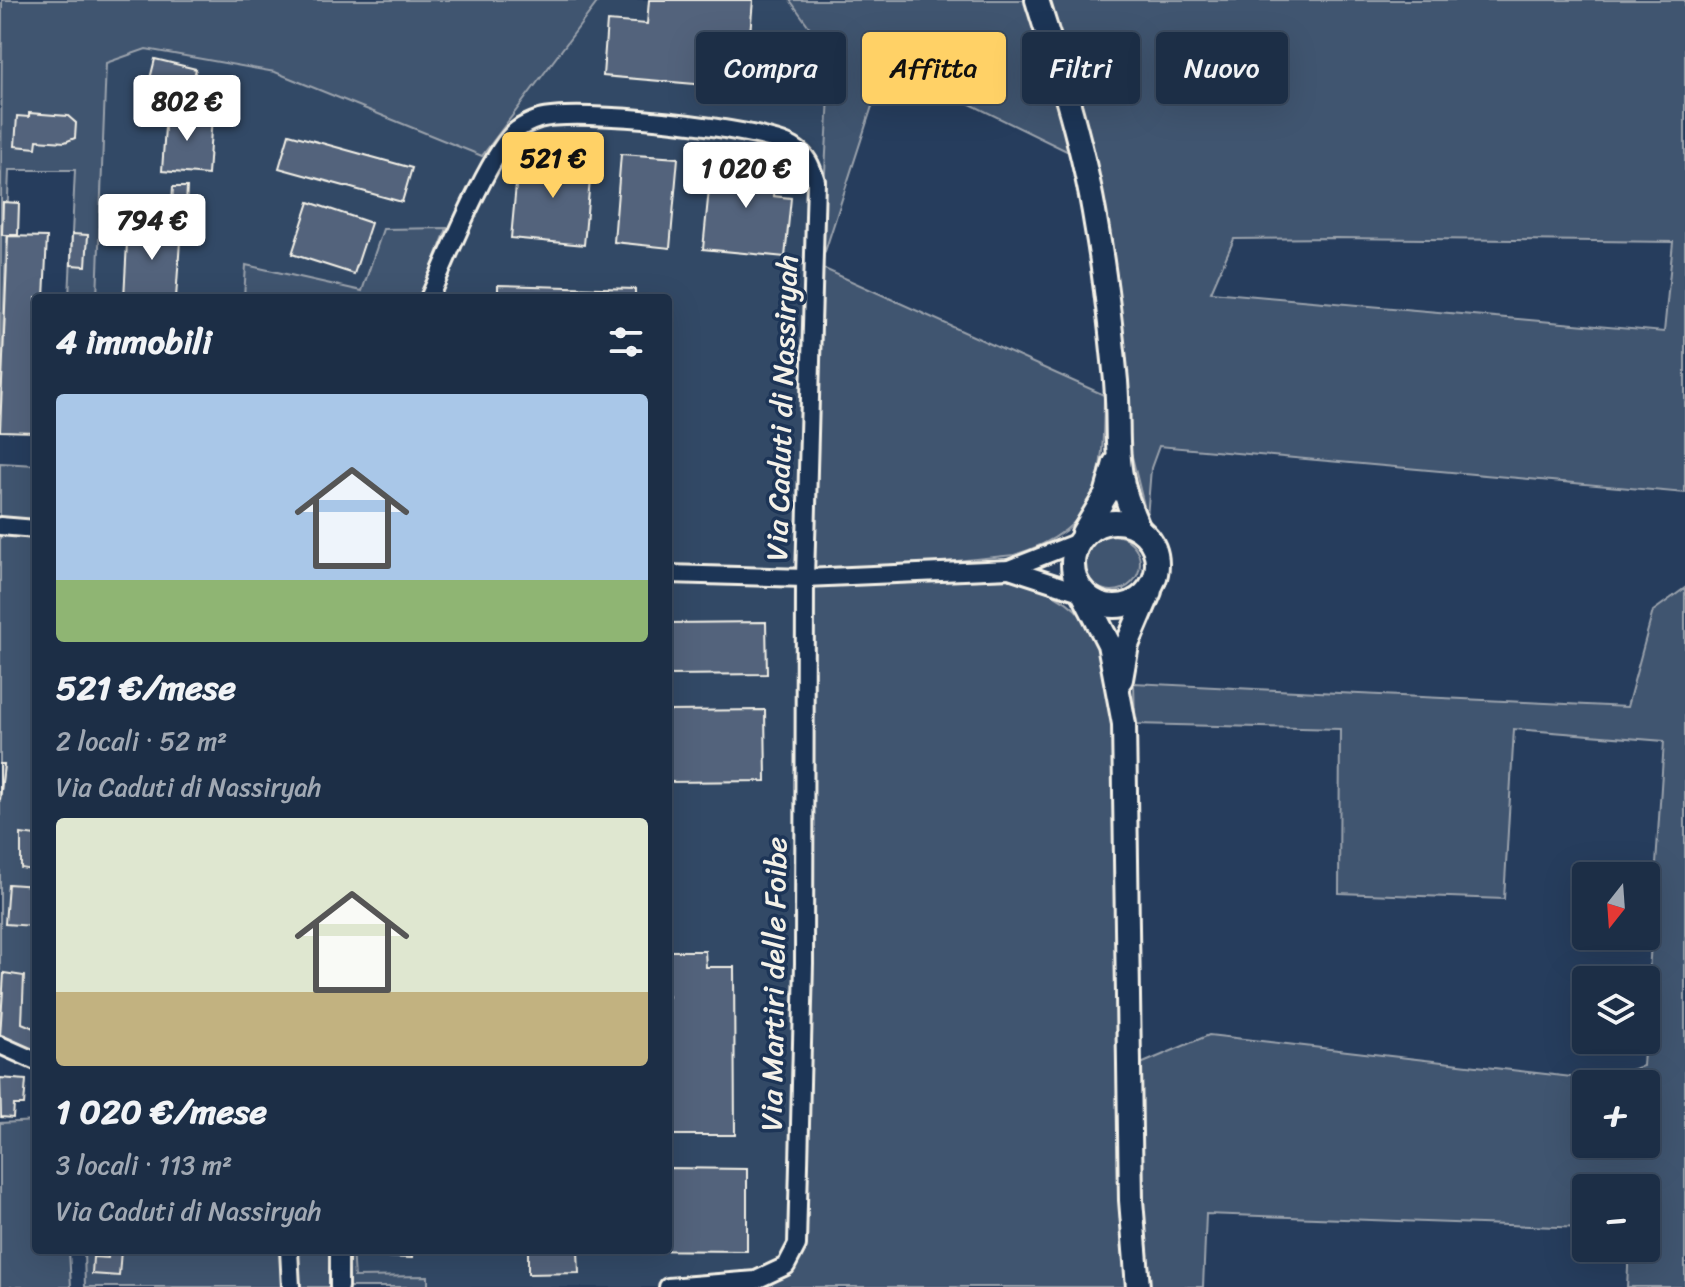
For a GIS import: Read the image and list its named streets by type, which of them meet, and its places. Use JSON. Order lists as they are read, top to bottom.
{
  "streets": {
    "street": ["Via Caduti di Nassiryah", "Via Martiri delle Foibe"]
  },
  "crossings": [
    ["Via Caduti di Nassiryah", "Via Martiri delle Foibe"]
  ],
  "north": "bottom",
  "page": {
    "chip": [
      "Compra",
      "Affitta",
      "Filtri",
      "Nuovo"
    ],
    "price": [
      "802 €",
      "521 €",
      "1 020 €",
      "794 €"
    ],
    "heading": "4 immobili",
    "list": [
      {
        "name": "521 €/mese",
        "note": "2 locali · 52 m² · Via Caduti di Nassiryah"
      },
      {
        "name": "1 020 €/mese",
        "note": "3 locali · 113 m² · Via Caduti di Nassiryah"
      }
    ],
    "map_buttons": ["+", "−"]
  }
}
